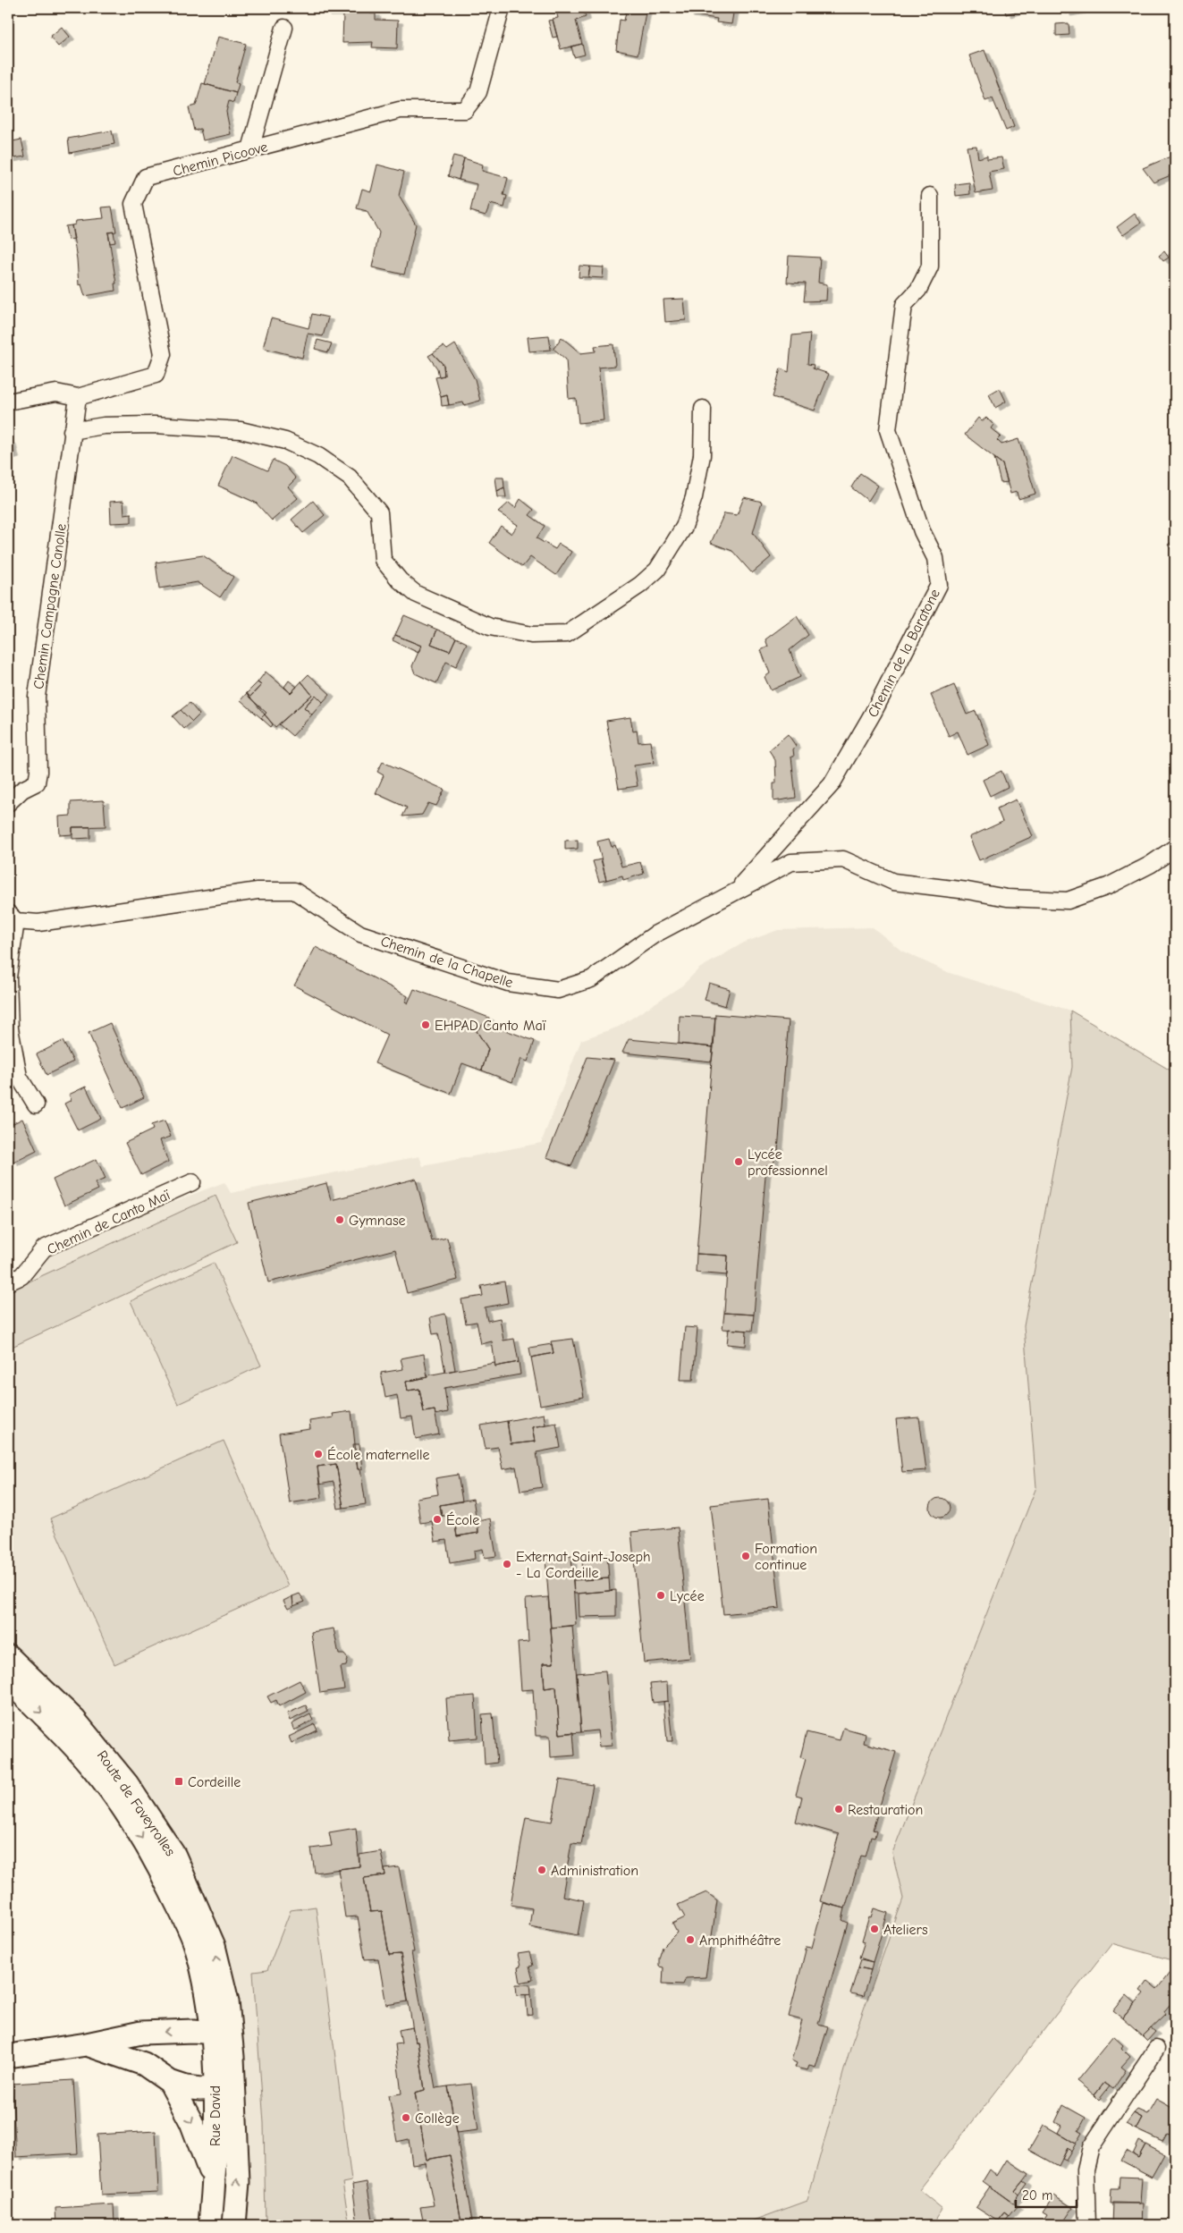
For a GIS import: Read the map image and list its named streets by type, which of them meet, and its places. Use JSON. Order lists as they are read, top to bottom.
{
  "streets": {
    "main road": ["Route de Faveyrolles", "Rue David"],
    "street": [
      "Chemin Picoove",
      "Chemin Campagne Canolle",
      "Chemin de la Baratone",
      "Chemin de la Chapelle",
      "Chemin de Canto Maï"
    ]
  },
  "crossings": [
    ["Chemin Picoove", "Chemin Campagne Canolle"],
    ["Chemin de la Baratone", "Chemin de la Chapelle"],
    ["Route de Faveyrolles", "Rue David"]
  ],
  "places": {
    "other": [
      "EHPAD Canto Maï",
      "Lycée professionnel",
      "Gymnase",
      "École maternelle",
      "École",
      "Formation continue",
      "Externat Saint-Joseph - La Cordeille",
      "Lycée",
      "Restauration",
      "Administration",
      "Ateliers",
      "Amphithéâtre",
      "Collège"
    ],
    "transit": ["Cordeille"]
  },
  "scale_bar": "20 m"
}
